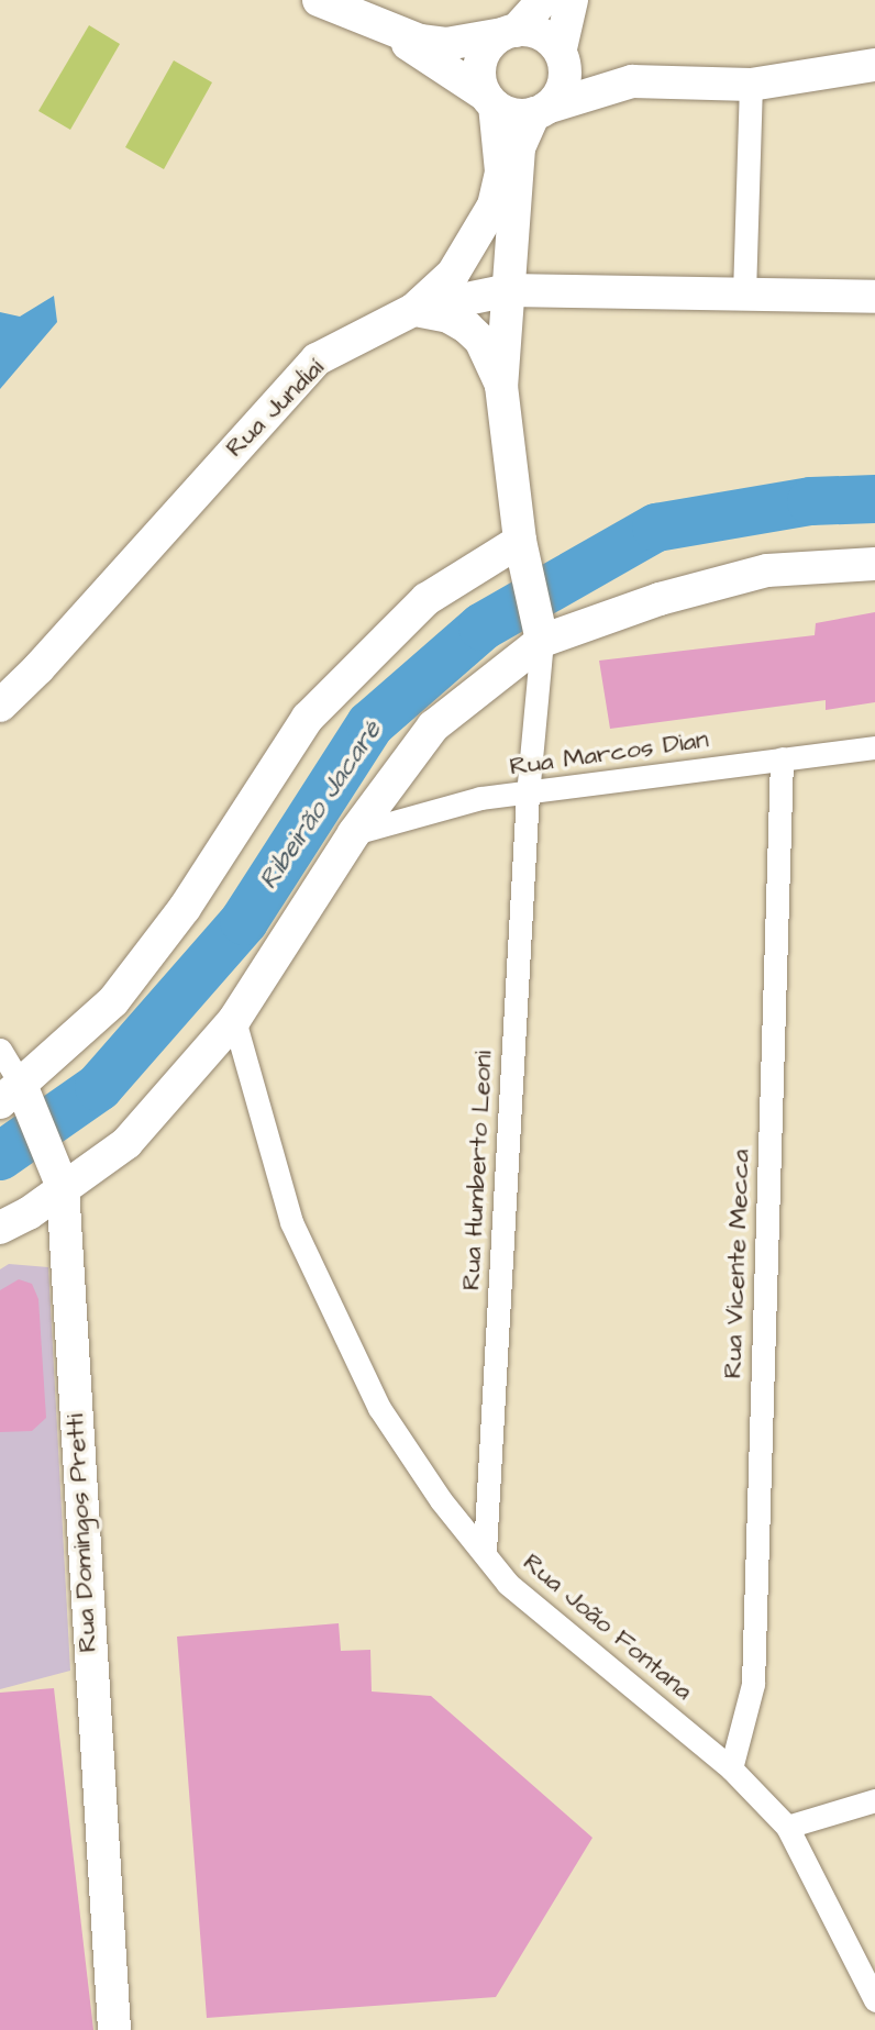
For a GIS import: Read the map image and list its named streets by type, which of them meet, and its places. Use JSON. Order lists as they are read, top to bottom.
{
  "streets": {
    "main road": ["Rua Jundiaí", "Rua Domingos Pretti"],
    "street": [
      "Rua Marcos Dian",
      "Rua Humberto Leoni",
      "Rua Vicente Mecca",
      "Rua João Fontana"
    ]
  },
  "crossings": [
    ["Rua Marcos Dian", "Rua Humberto Leoni"],
    ["Rua Marcos Dian", "Rua Vicente Mecca"],
    ["Rua Humberto Leoni", "Rua João Fontana"],
    ["Rua Vicente Mecca", "Rua João Fontana"]
  ],
  "water": ["Ribeirão Jacaré"]
}
